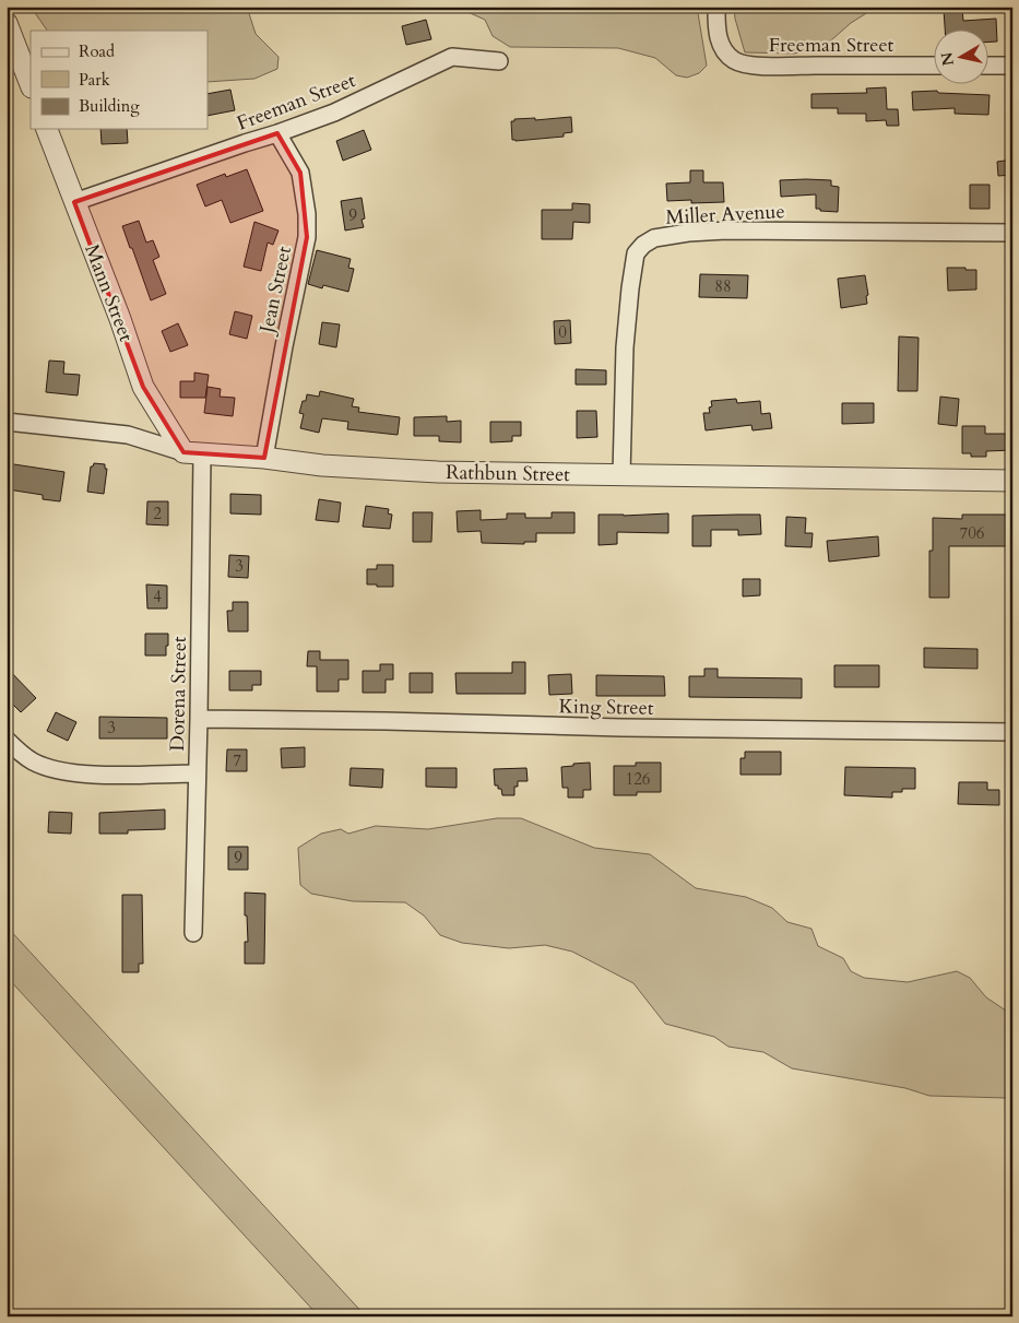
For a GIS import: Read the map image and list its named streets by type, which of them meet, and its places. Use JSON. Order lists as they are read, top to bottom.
{
  "streets": {
    "street": [
      "Freeman Street",
      "Miller Avenue",
      "Jean Street",
      "Mann Street",
      "Rathbun Street",
      "Dorena Street",
      "King Street"
    ]
  },
  "crossings": [
    ["Freeman Street", "Jean Street"],
    ["Freeman Street", "Mann Street"],
    ["Miller Avenue", "Rathbun Street"],
    ["Jean Street", "Rathbun Street"],
    ["Mann Street", "Rathbun Street"],
    ["Mann Street", "Dorena Street"],
    ["Rathbun Street", "Dorena Street"],
    ["Dorena Street", "King Street"]
  ],
  "house_numbers": [
    "9",
    "88",
    "0",
    "2",
    "706",
    "3",
    "4",
    "3",
    "7",
    "126",
    "9"
  ],
  "legend": ["Road", "Park", "Building"],
  "north": "left"
}
